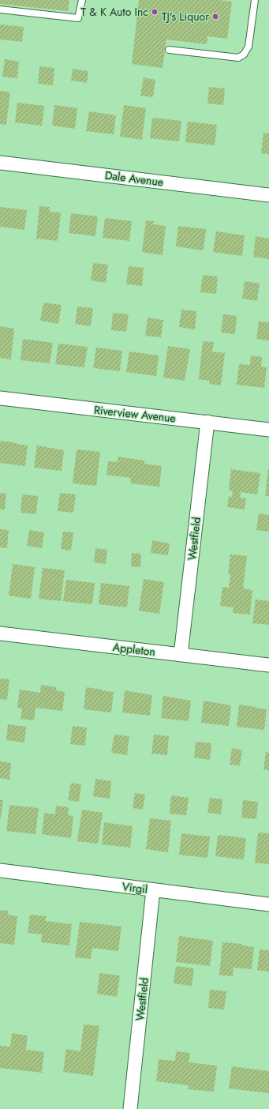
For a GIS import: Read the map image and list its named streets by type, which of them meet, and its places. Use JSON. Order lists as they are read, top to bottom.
{
  "streets": {
    "street": [
      "Dale Avenue",
      "Riverview Avenue",
      "Westfield",
      "Appleton",
      "Virgil"
    ]
  },
  "crossings": [
    ["Riverview Avenue", "Westfield"],
    ["Westfield", "Appleton"],
    ["Westfield", "Virgil"]
  ],
  "places": ["T & K Auto Inc", "TJ's Liquor"]
}
